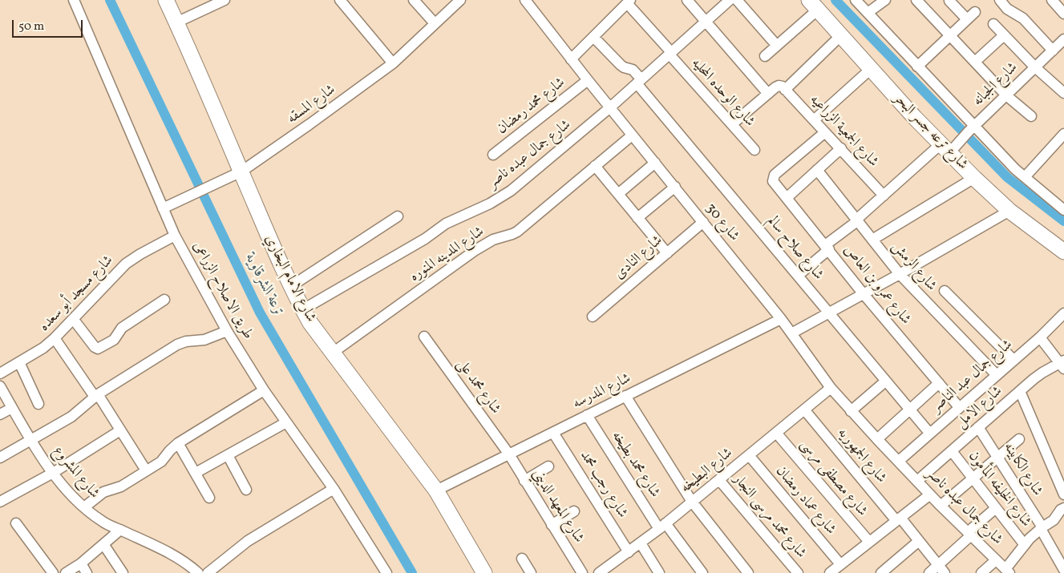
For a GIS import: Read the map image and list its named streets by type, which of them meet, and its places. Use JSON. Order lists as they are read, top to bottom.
{
  "streets": {
    "street": [
      "شارع الجبانه",
      "شارع الوحده المحليه",
      "شارع المسقه",
      "شارع محمد رمضان",
      "شارع الجمعية الزراعيه",
      "شارع ترعه جسر البحر",
      "شارع جمال عبده ناصر",
      "شارع 30",
      "شارع صلاح سالم",
      "شارع المدينه المنوره",
      "شارع النادى",
      "شارع الرمش",
      "شارع الامام البخاري",
      "شارع عمرو بن العاص",
      "طريق الاصلاح الزراعى",
      "شارع مسجد أبو سعده",
      "شارع جمال عبد الناصر",
      "شارع محمد على",
      "شارع المدرسه",
      "شارع الامل",
      "شارع الجمهوريه",
      "شارع محمد بطيخه",
      "شارع الكابينه",
      "شارع البطيخه",
      "شارع المشروع",
      "شارع مصطفى مرسى",
      "شارع رجب محمد",
      "شارع الخليفه المأمون",
      "شارع عماد رمضان",
      "شارع المعهد الديني",
      "شارع محمد مرسى النجار"
    ]
  },
  "crossings": [
    ["شارع الجبانه", "شارع ترعه جسر البحر"],
    ["شارع الوحده المحليه", "شارع جمال عبده ناصر"],
    ["شارع المسقه", "شارع الامام البخاري"],
    ["شارع المسقه", "طريق الاصلاح الزراعى"],
    ["شارع محمد رمضان", "شارع 30"],
    ["شارع الجمعية الزراعيه", "شارع عمرو بن العاص"],
    ["شارع جمال عبده ناصر", "شارع 30"],
    ["شارع جمال عبده ناصر", "شارع صلاح سالم"],
    ["شارع جمال عبده ناصر", "شارع الامام البخاري"],
    ["شارع جمال عبده ناصر", "شارع جمال عبد الناصر"],
    ["شارع جمال عبده ناصر", "شارع الامل"],
    ["شارع 30", "شارع المدينه المنوره"],
    ["شارع 30", "شارع النادى"],
    ["شارع 30", "شارع جمال عبد الناصر"],
    ["شارع 30", "شارع المدرسه"],
    ["شارع 30", "شارع البطيخه"],
    ["شارع صلاح سالم", "شارع جمال عبد الناصر"],
    ["شارع المدينه المنوره", "شارع الامام البخاري"],
    ["شارع الرمش", "شارع جمال عبد الناصر"],
    ["شارع الامام البخاري", "شارع المدرسه"],
    ["شارع عمرو بن العاص", "شارع جمال عبد الناصر"],
    ["طريق الاصلاح الزراعى", "شارع مسجد أبو سعده"],
    ["شارع محمد على", "شارع المدرسه"],
    ["شارع محمد على", "شارع المعهد الديني"],
    ["شارع المدرسه", "شارع محمد بطيخه"],
    ["شارع المدرسه", "شارع رجب محمد"],
    ["شارع المدرسه", "شارع المعهد الديني"],
    ["شارع الامل", "شارع الكابينه"],
    ["شارع الامل", "شارع الخليفه المأمون"],
    ["شارع الجمهوريه", "شارع البطيخه"],
    ["شارع محمد بطيخه", "شارع البطيخه"],
    ["شارع البطيخه", "شارع مصطفى مرسى"],
    ["شارع البطيخه", "شارع رجب محمد"],
    ["شارع البطيخه", "شارع عماد رمضان"],
    ["شارع البطيخه", "شارع محمد مرسى النجار"]
  ],
  "water": ["ترعة الشرقاوية"],
  "scale_bar": "50 m"
}
